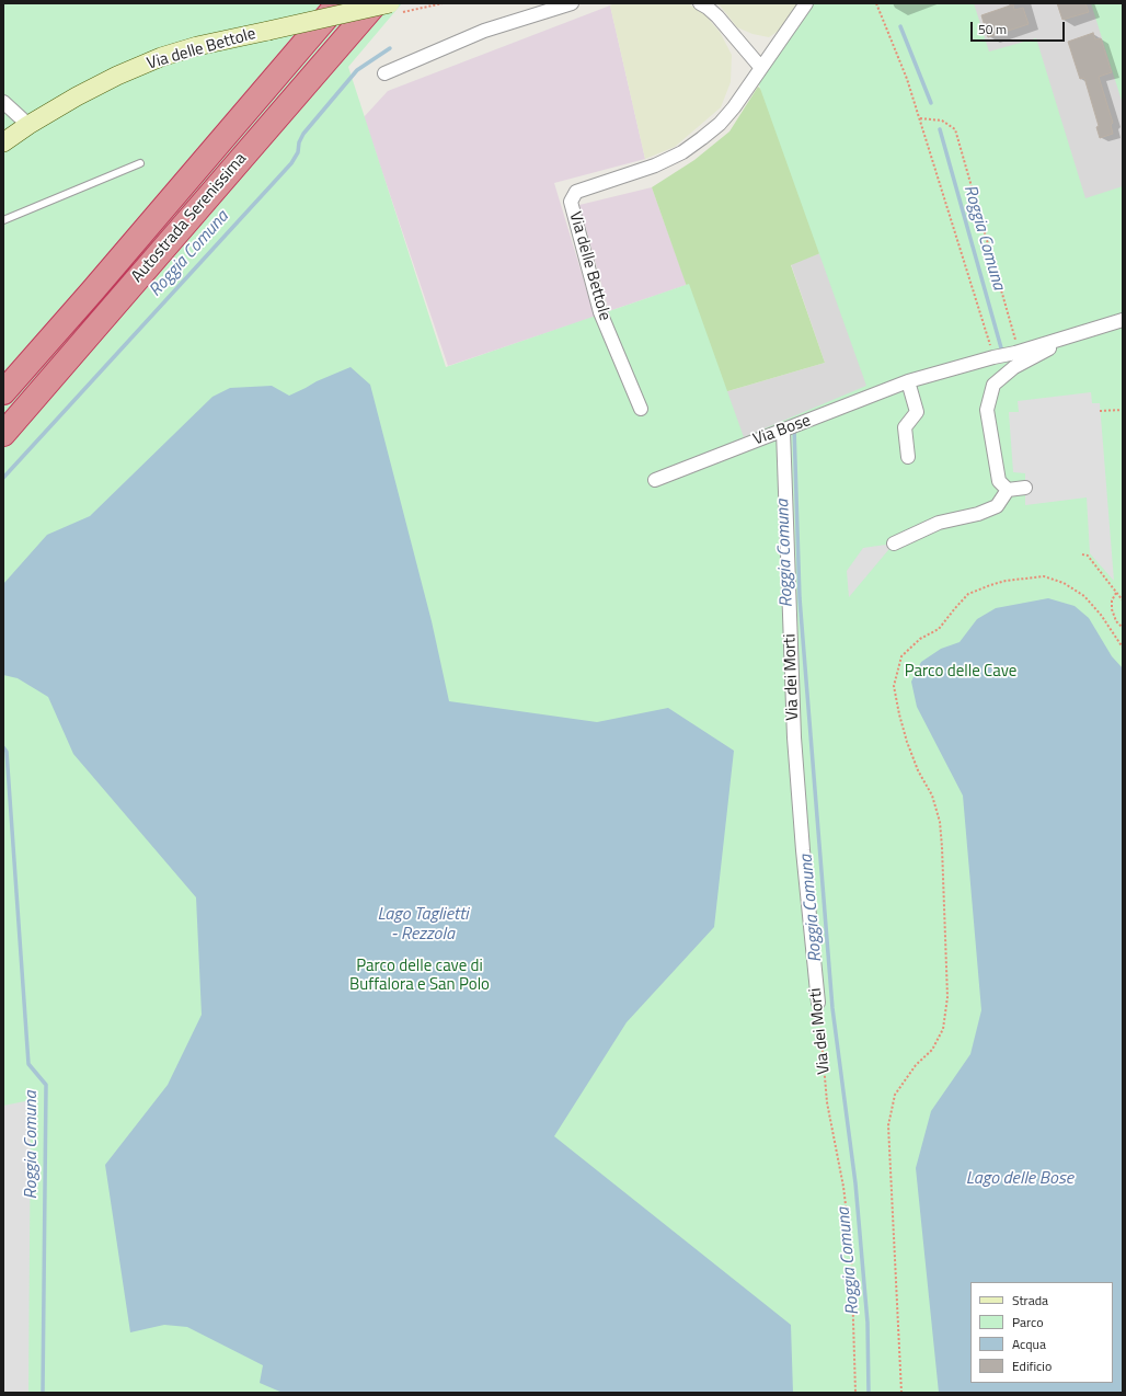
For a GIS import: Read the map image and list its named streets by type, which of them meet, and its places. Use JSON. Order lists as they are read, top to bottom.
{
  "streets": {
    "highway": ["Autostrada Serenissima"],
    "main road": ["Via delle Bettole"],
    "street": ["Via Bose", "Via dei Morti"]
  },
  "crossings": [
    ["Via Bose", "Via dei Morti"]
  ],
  "water": ["Roggia Comuna", "Lago Taglietti - Rezzola", "Lago delle Bose"],
  "parks": ["Parco delle Cave", "Parco delle cave di Buffalora e San Polo"],
  "legend": [
    "Strada",
    "Parco",
    "Acqua",
    "Edificio"
  ],
  "scale_bar": "50 m"
}
